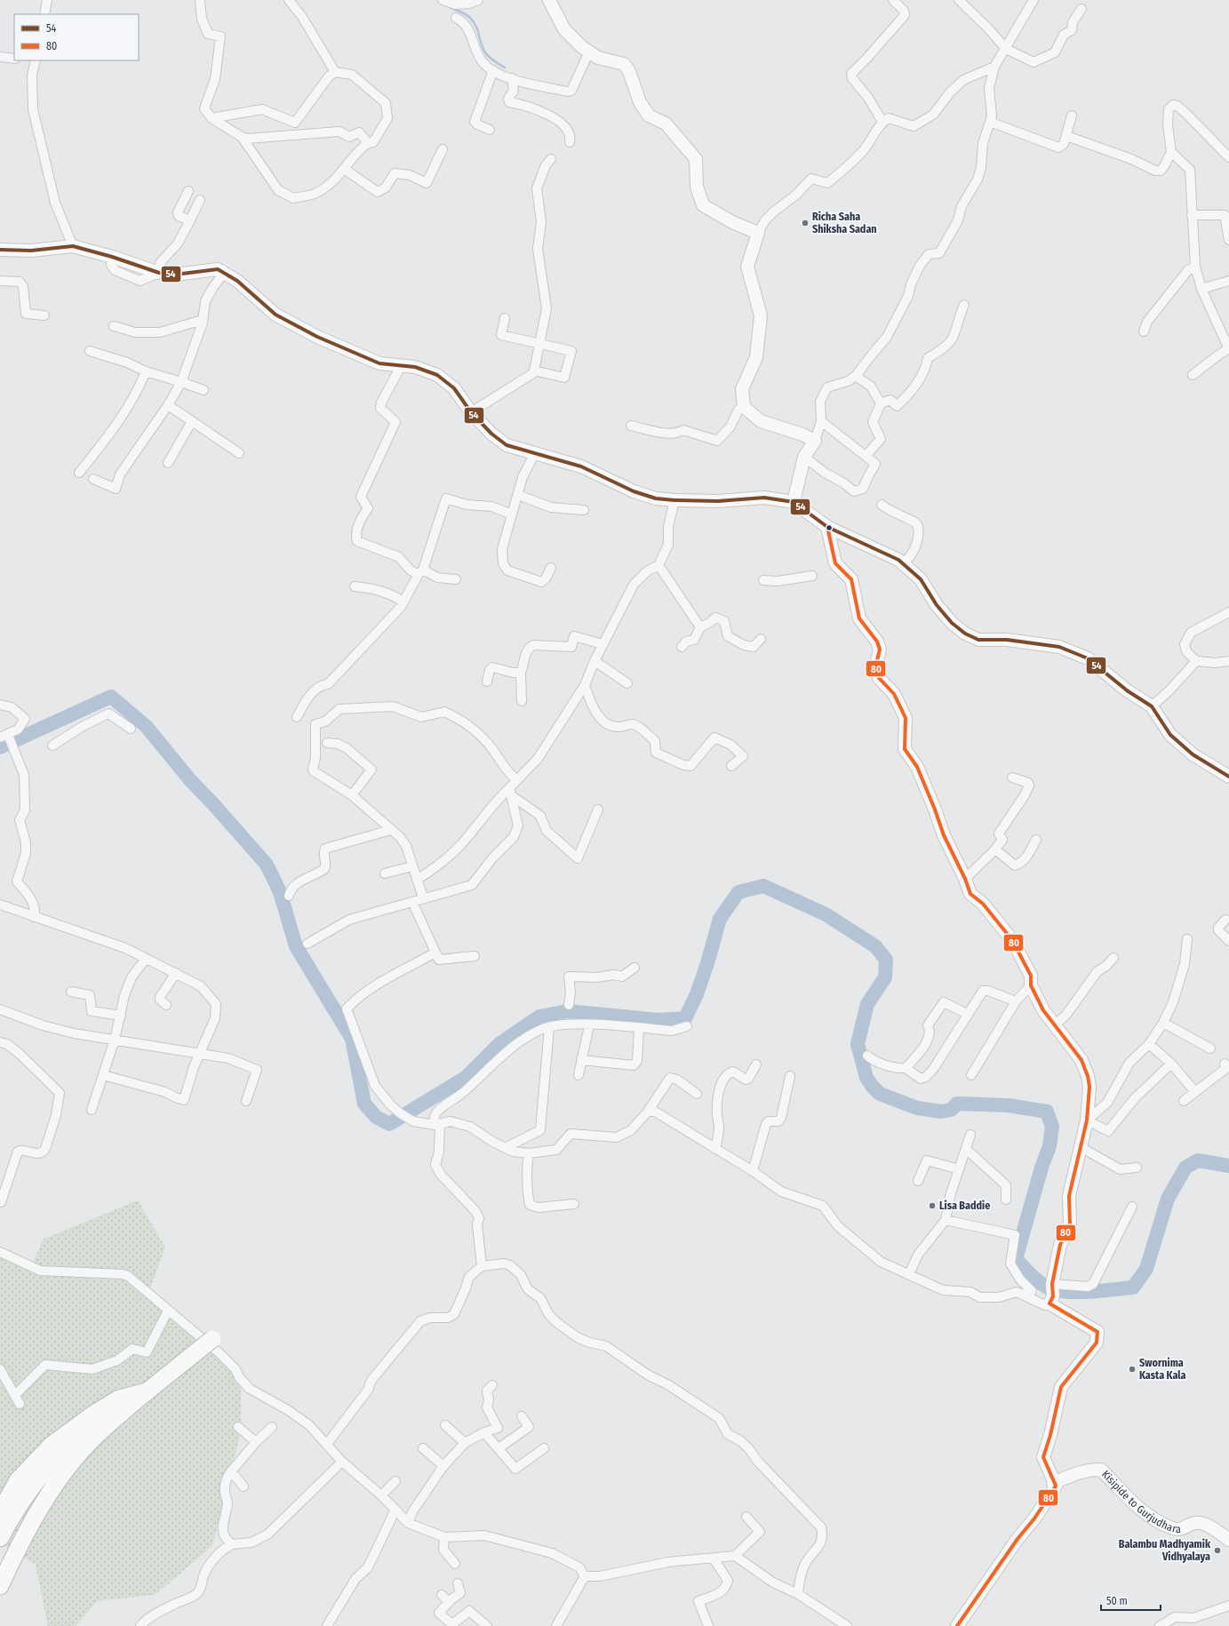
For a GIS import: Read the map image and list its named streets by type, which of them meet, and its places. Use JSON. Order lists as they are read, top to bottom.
{
  "streets": {
    "street": ["Kisipide to Gurjudhara"]
  },
  "places": [
    "Richa Saha Shiksha Sadan",
    "Lisa Baddie",
    "Swornima Kasta Kala",
    "Balambu Madhyamik Vidhyalaya"
  ],
  "lines": ["transit line 54", "transit line 80"],
  "legend": ["54", "80"],
  "scale_bar": "50 m"
}
